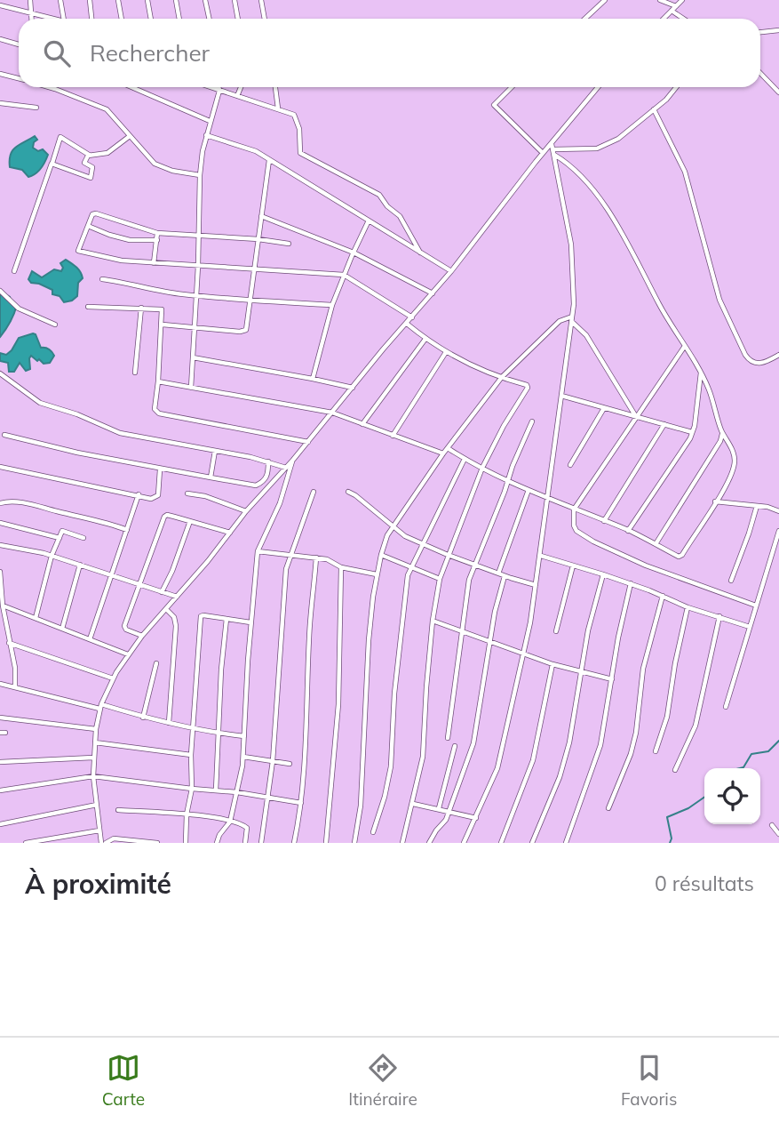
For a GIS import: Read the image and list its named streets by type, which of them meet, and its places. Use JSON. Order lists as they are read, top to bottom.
{
  "page": {
    "search": "Rechercher",
    "heading": ["À proximité", "0 résultats"],
    "nav": ["Carte", "Itinéraire", "Favoris"]
  }
}
